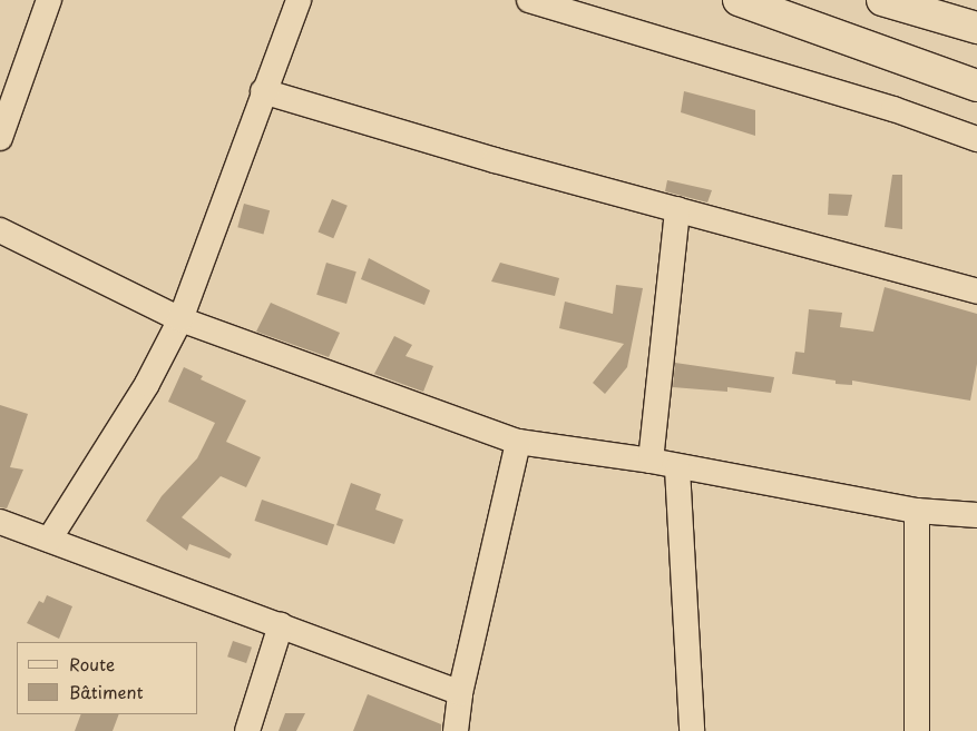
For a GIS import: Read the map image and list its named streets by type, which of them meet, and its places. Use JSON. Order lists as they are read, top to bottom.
{
  "legend": ["Route", "Bâtiment"]
}
